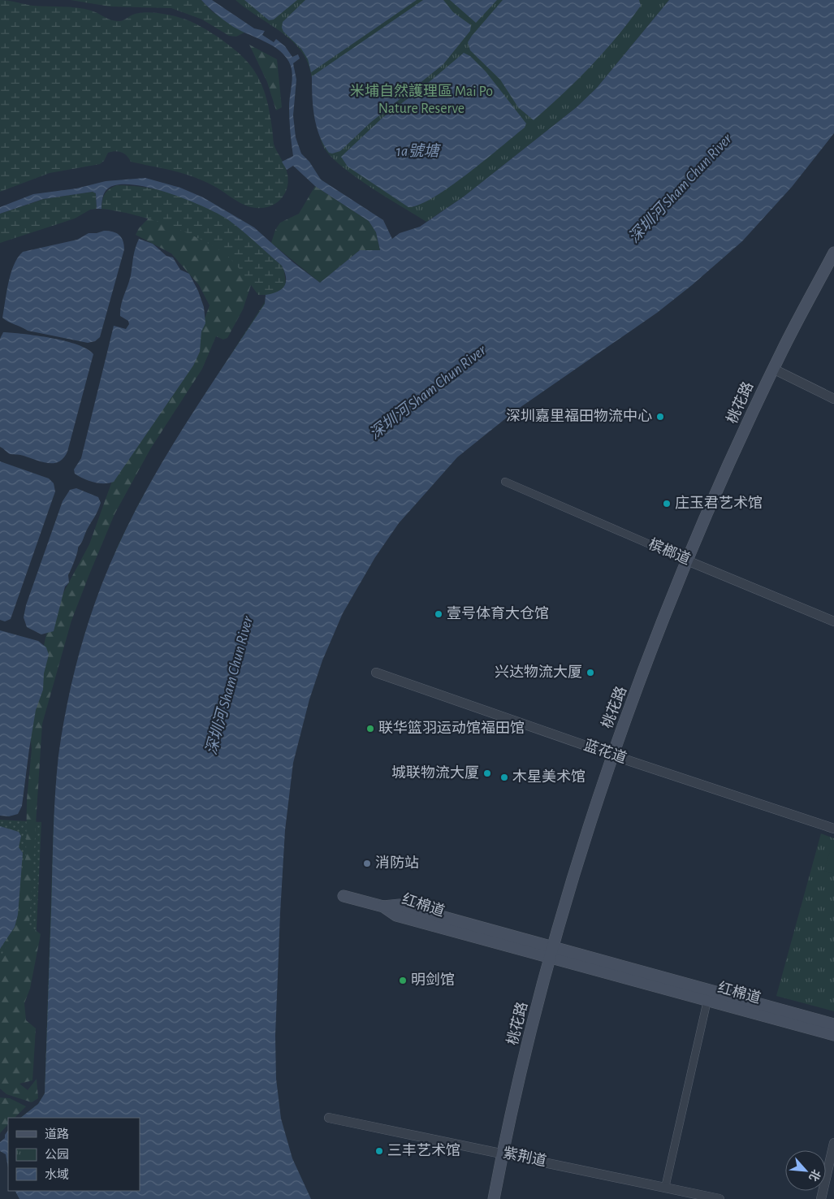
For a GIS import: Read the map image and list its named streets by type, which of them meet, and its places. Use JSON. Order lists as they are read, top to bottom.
{
  "streets": {
    "main road": ["桃花路", "红棉道"],
    "street": ["槟榔道", "蓝花道", "紫荆道"]
  },
  "crossings": [
    ["桃花路", "槟榔道"],
    ["桃花路", "蓝花道"],
    ["桃花路", "红棉道"],
    ["桃花路", "紫荆道"]
  ],
  "water": ["1a號塘", "深圳河 Sham Chun River"],
  "parks": ["米埔自然護理區 Mai Po Nature Reserve"],
  "places": [
    "深圳嘉里福田物流中心",
    "庄玉君艺术馆",
    "壹号体育大仓馆",
    "兴达物流大厦",
    "联华篮羽运动馆福田馆",
    "城联物流大厦",
    "木星美术馆",
    "消防站",
    "明剑馆",
    "三丰艺术馆"
  ],
  "legend": ["道路", "公园", "水域"],
  "north": "bottom right"
}
